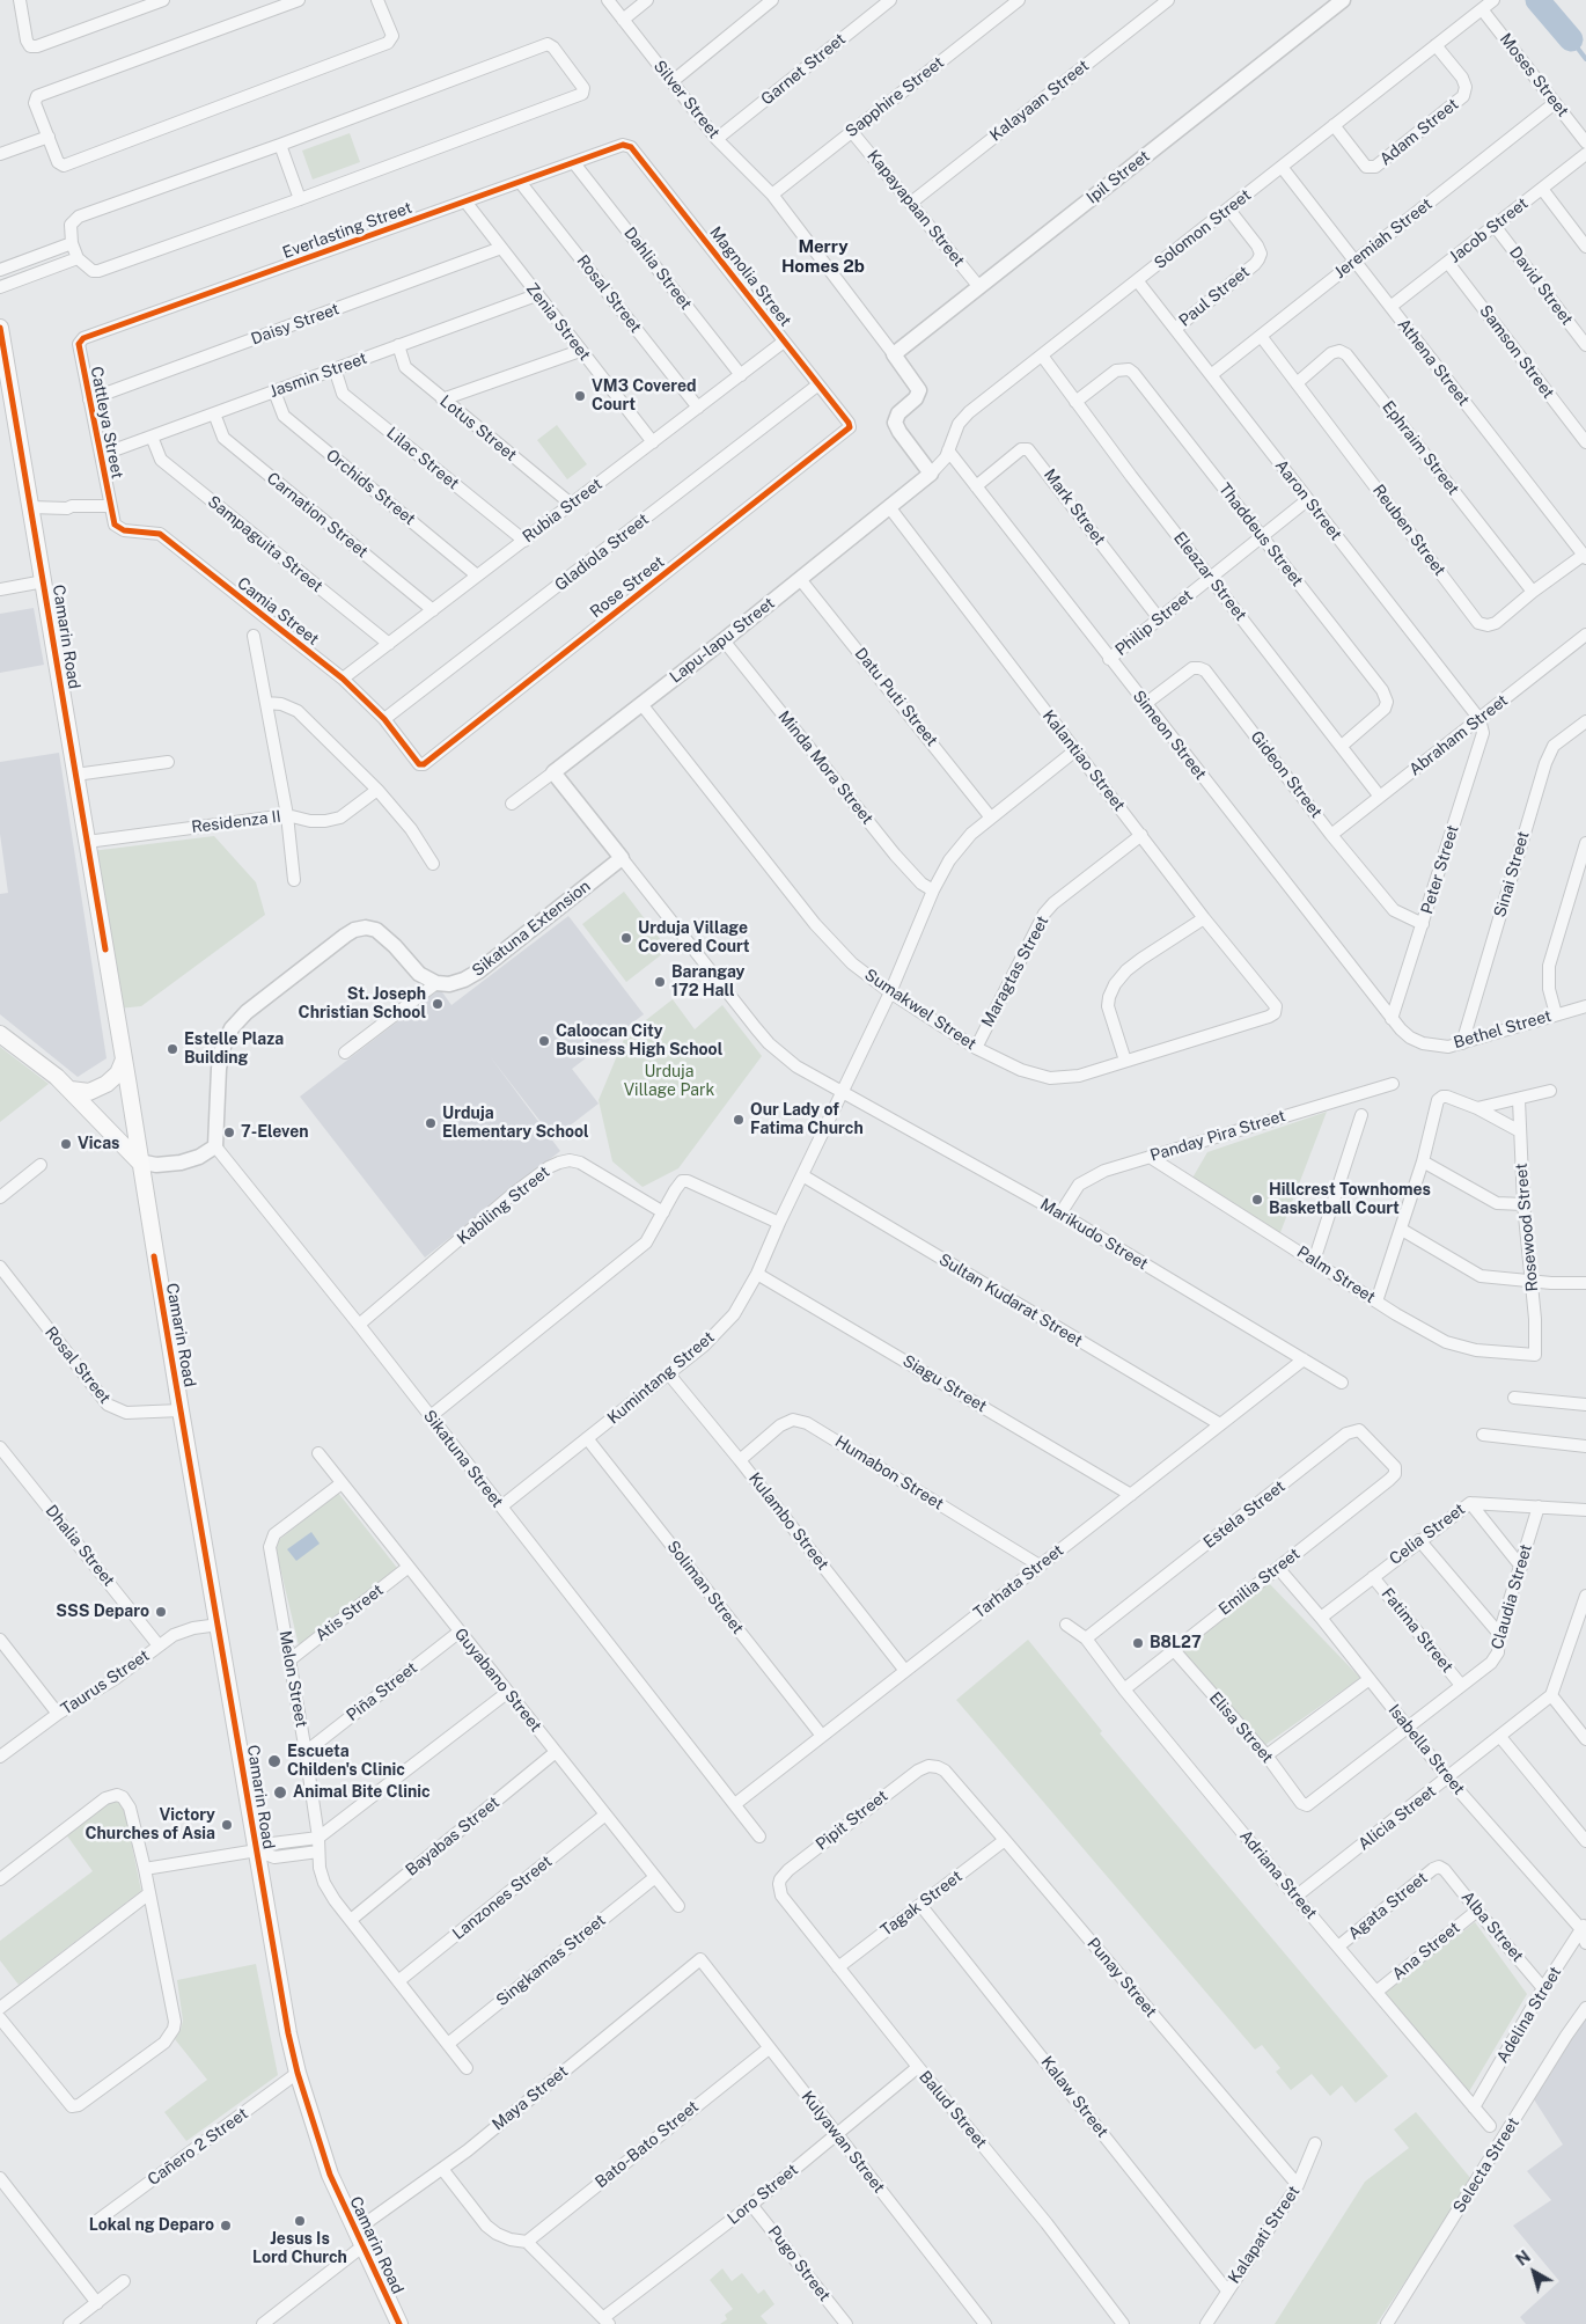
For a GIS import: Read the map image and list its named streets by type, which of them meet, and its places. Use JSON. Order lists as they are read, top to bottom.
{
  "streets": {
    "main road": ["Camarin Road"],
    "street": [
      "Garnet Street",
      "Moses Street",
      "Sapphire Street",
      "Silver Street",
      "Kalayaan Street",
      "Adam Street",
      "Ipil Street",
      "Kapayapaan Street",
      "Solomon Street",
      "Everlasting Street",
      "Jacob Street",
      "Jeremiah Street",
      "Dahlia Street",
      "Magnolia Street",
      "David Street",
      "Rosal Street",
      "Paul Street",
      "Zenia Street",
      "Daisy Street",
      "Samson Street",
      "Athena Street",
      "Jasmin Street",
      "Cattleya Street",
      "Lotus Street",
      "Ephraim Street",
      "Lilac Street",
      "Orchids Street",
      "Aaron Street",
      "Mark Street",
      "Rubia Street",
      "Carnation Street",
      "Reuben Street",
      "Thaddeus Street",
      "Sampaguita Street",
      "Gladiola Street",
      "Eleazar Street",
      "Rose Street",
      "Camia Street",
      "Philip Street",
      "Lapu-lapu Street",
      "Datu Puti Street",
      "Simeon Street",
      "Abraham Street",
      "Kalantiao Street",
      "Minda Mora Street",
      "Gideon Street",
      "Residenza II",
      "Peter Street",
      "Sinai Street",
      "Sikatuna Extension",
      "Maragtas Street",
      "Sumakwel Street",
      "Bethel Street",
      "Panday Pira Street",
      "Kabiling Street",
      "Rosewood Street",
      "Marikudo Street",
      "Palm Street",
      "Sultan Kudarat Street",
      "Kumintang Street",
      "Siagu Street",
      "Sikatuna Street",
      "Humabon Street",
      "Estela Street",
      "Kulambo Street",
      "Celia Street",
      "Dhalia Street",
      "Tarhata Street",
      "Emilia Street",
      "Soliman Street",
      "Claudia Street",
      "Atis Street",
      "Fatima Street",
      "Melon Street",
      "Guyabano Street",
      "Taurus Street",
      "Piña Street",
      "Elisa Street",
      "Isabella Street",
      "Alicia Street",
      "Pipit Street",
      "Bayabas Street",
      "Adriana Street",
      "Lanzones Street",
      "Tagak Street",
      "Agata Street",
      "Alba Street",
      "Ana Street",
      "Singkamas Street",
      "Punay Street",
      "Adelina Street",
      "Kalaw Street",
      "Maya Street",
      "Balud Street",
      "Kulyawan Street",
      "Bato-Bato Street",
      "Cañero 2 Street",
      "Selecta Street",
      "Loro Street",
      "Kalapati Street",
      "Pugo Street"
    ]
  },
  "crossings": [
    ["Garnet Street", "Silver Street"],
    ["Moses Street", "Solomon Street"],
    ["Moses Street", "Jeremiah Street"],
    ["Sapphire Street", "Silver Street"],
    ["Sapphire Street", "Kapayapaan Street"],
    ["Silver Street", "Ipil Street"],
    ["Kalayaan Street", "Kapayapaan Street"],
    ["Adam Street", "Solomon Street"],
    ["Ipil Street", "Kapayapaan Street"],
    ["Solomon Street", "Paul Street"],
    ["Solomon Street", "Athena Street"],
    ["Solomon Street", "Aaron Street"],
    ["Solomon Street", "Eleazar Street"],
    ["Solomon Street", "Lapu-lapu Street"],
    ["Solomon Street", "Simeon Street"],
    ["Everlasting Street", "Dahlia Street"],
    ["Everlasting Street", "Magnolia Street"],
    ["Everlasting Street", "Rosal Street"],
    ["Everlasting Street", "Zenia Street"],
    ["Everlasting Street", "Cattleya Street"],
    ["Jacob Street", "David Street"],
    ["Jacob Street", "Samson Street"],
    ["Jacob Street", "Athena Street"],
    ["Jeremiah Street", "Athena Street"],
    ["Jeremiah Street", "Aaron Street"],
    ["Jeremiah Street", "Reuben Street"],
    ["Dahlia Street", "Rubia Street"],
    ["Magnolia Street", "Rubia Street"],
    ["Magnolia Street", "Gladiola Street"],
    ["Magnolia Street", "Rose Street"],
    ["Rosal Street", "Rubia Street"],
    ["Rosal Street", "Camarin Road"],
    ["Paul Street", "Aaron Street"],
    ["Zenia Street", "Daisy Street"],
    ["Zenia Street", "Jasmin Street"],
    ["Zenia Street", "Rubia Street"],
    ["Daisy Street", "Cattleya Street"],
    ["Athena Street", "Reuben Street"],
    ["Jasmin Street", "Cattleya Street"],
    ["Jasmin Street", "Lotus Street"],
    ["Jasmin Street", "Lilac Street"],
    ["Jasmin Street", "Orchids Street"],
    ["Jasmin Street", "Carnation Street"],
    ["Jasmin Street", "Sampaguita Street"],
    ["Cattleya Street", "Camia Street"],
    ["Lotus Street", "Rubia Street"],
    ["Ephraim Street", "Reuben Street"],
    ["Lilac Street", "Rubia Street"],
    ["Orchids Street", "Rubia Street"],
    ["Aaron Street", "Philip Street"],
    ["Aaron Street", "Abraham Street"],
    ["Aaron Street", "Peter Street"],
    ["Mark Street", "Philip Street"],
    ["Mark Street", "Simeon Street"],
    ["Rubia Street", "Carnation Street"],
    ["Rubia Street", "Sampaguita Street"],
    ["Rubia Street", "Camia Street"],
    ["Thaddeus Street", "Eleazar Street"],
    ["Thaddeus Street", "Philip Street"],
    ["Gladiola Street", "Camia Street"],
    ["Eleazar Street", "Philip Street"],
    ["Eleazar Street", "Abraham Street"],
    ["Rose Street", "Camia Street"],
    ["Philip Street", "Simeon Street"],
    ["Camarin Road", "Residenza II"],
    ["Camarin Road", "Taurus Street"],
    ["Camarin Road", "Maya Street"],
    ["Camarin Road", "Cañero 2 Street"],
    ["Lapu-lapu Street", "Datu Puti Street"],
    ["Lapu-lapu Street", "Kalantiao Street"],
    ["Lapu-lapu Street", "Minda Mora Street"],
    ["Lapu-lapu Street", "Sumakwel Street"],
    ["Datu Puti Street", "Kumintang Street"],
    ["Simeon Street", "Gideon Street"],
    ["Simeon Street", "Peter Street"],
    ["Simeon Street", "Bethel Street"],
    ["Abraham Street", "Gideon Street"],
    ["Abraham Street", "Peter Street"],
    ["Kalantiao Street", "Maragtas Street"],
    ["Kalantiao Street", "Sumakwel Street"],
    ["Kalantiao Street", "Kumintang Street"],
    ["Minda Mora Street", "Kumintang Street"],
    ["Gideon Street", "Peter Street"],
    ["Peter Street", "Bethel Street"],
    ["Sinai Street", "Bethel Street"],
    ["Sikatuna Extension", "Marikudo Street"],
    ["Maragtas Street", "Sumakwel Street"],
    ["Sumakwel Street", "Kumintang Street"],
    ["Panday Pira Street", "Marikudo Street"],
    ["Panday Pira Street", "Palm Street"],
    ["Kabiling Street", "Sikatuna Street"],
    ["Rosewood Street", "Palm Street"],
    ["Marikudo Street", "Kumintang Street"],
    ["Marikudo Street", "Tarhata Street"],
    ["Sultan Kudarat Street", "Kumintang Street"],
    ["Sultan Kudarat Street", "Tarhata Street"],
    ["Kumintang Street", "Siagu Street"],
    ["Kumintang Street", "Sikatuna Street"],
    ["Kumintang Street", "Kulambo Street"],
    ["Kumintang Street", "Soliman Street"],
    ["Siagu Street", "Tarhata Street"],
    ["Sikatuna Street", "Tarhata Street"],
    ["Humabon Street", "Kulambo Street"],
    ["Humabon Street", "Tarhata Street"],
    ["Estela Street", "Emilia Street"],
    ["Estela Street", "Adriana Street"],
    ["Kulambo Street", "Tarhata Street"],
    ["Celia Street", "Claudia Street"],
    ["Celia Street", "Fatima Street"],
    ["Celia Street", "Isabella Street"],
    ["Dhalia Street", "Taurus Street"],
    ["Tarhata Street", "Soliman Street"],
    ["Emilia Street", "Elisa Street"],
    ["Emilia Street", "Isabella Street"],
    ["Emilia Street", "Adriana Street"],
    ["Claudia Street", "Fatima Street"],
    ["Claudia Street", "Elisa Street"],
    ["Claudia Street", "Isabella Street"],
    ["Atis Street", "Melon Street"],
    ["Atis Street", "Guyabano Street"],
    ["Melon Street", "Guyabano Street"],
    ["Melon Street", "Piña Street"],
    ["Melon Street", "Bayabas Street"],
    ["Melon Street", "Lanzones Street"],
    ["Melon Street", "Singkamas Street"],
    ["Guyabano Street", "Piña Street"],
    ["Guyabano Street", "Bayabas Street"],
    ["Guyabano Street", "Lanzones Street"],
    ["Guyabano Street", "Singkamas Street"],
    ["Isabella Street", "Alicia Street"],
    ["Isabella Street", "Adelina Street"],
    ["Alicia Street", "Adriana Street"],
    ["Pipit Street", "Punay Street"],
    ["Pipit Street", "Balud Street"],
    ["Adriana Street", "Agata Street"],
    ["Adriana Street", "Ana Street"],
    ["Adriana Street", "Adelina Street"],
    ["Tagak Street", "Punay Street"],
    ["Tagak Street", "Kalaw Street"],
    ["Tagak Street", "Balud Street"],
    ["Agata Street", "Alba Street"],
    ["Alba Street", "Ana Street"],
    ["Alba Street", "Adelina Street"],
    ["Punay Street", "Kalapati Street"],
    ["Kalaw Street", "Kalapati Street"],
    ["Maya Street", "Kulyawan Street"],
    ["Balud Street", "Loro Street"],
    ["Kulyawan Street", "Bato-Bato Street"],
    ["Kulyawan Street", "Loro Street"],
    ["Loro Street", "Pugo Street"]
  ],
  "districts": ["Merry Homes 2b"],
  "parks": ["Urduja Village Park"],
  "places": [
    "VM3 Covered Court",
    "Urduja Village Covered Court",
    "Barangay 172 Hall",
    "St. Joseph Christian School",
    "Caloocan City Business High School",
    "Estelle Plaza Building",
    "Our Lady of Fatima Church",
    "Urduja Elementary School",
    "7-Eleven",
    "Vicas",
    "Hillcrest Townhomes Basketball Court",
    "SSS Deparo",
    "B8L27",
    "Escueta Childen's Clinic",
    "Animal Bite Clinic",
    "Victory Churches of Asia",
    "Jesus Is Lord Church",
    "Lokal ng Deparo"
  ],
  "north": "top left"
}
